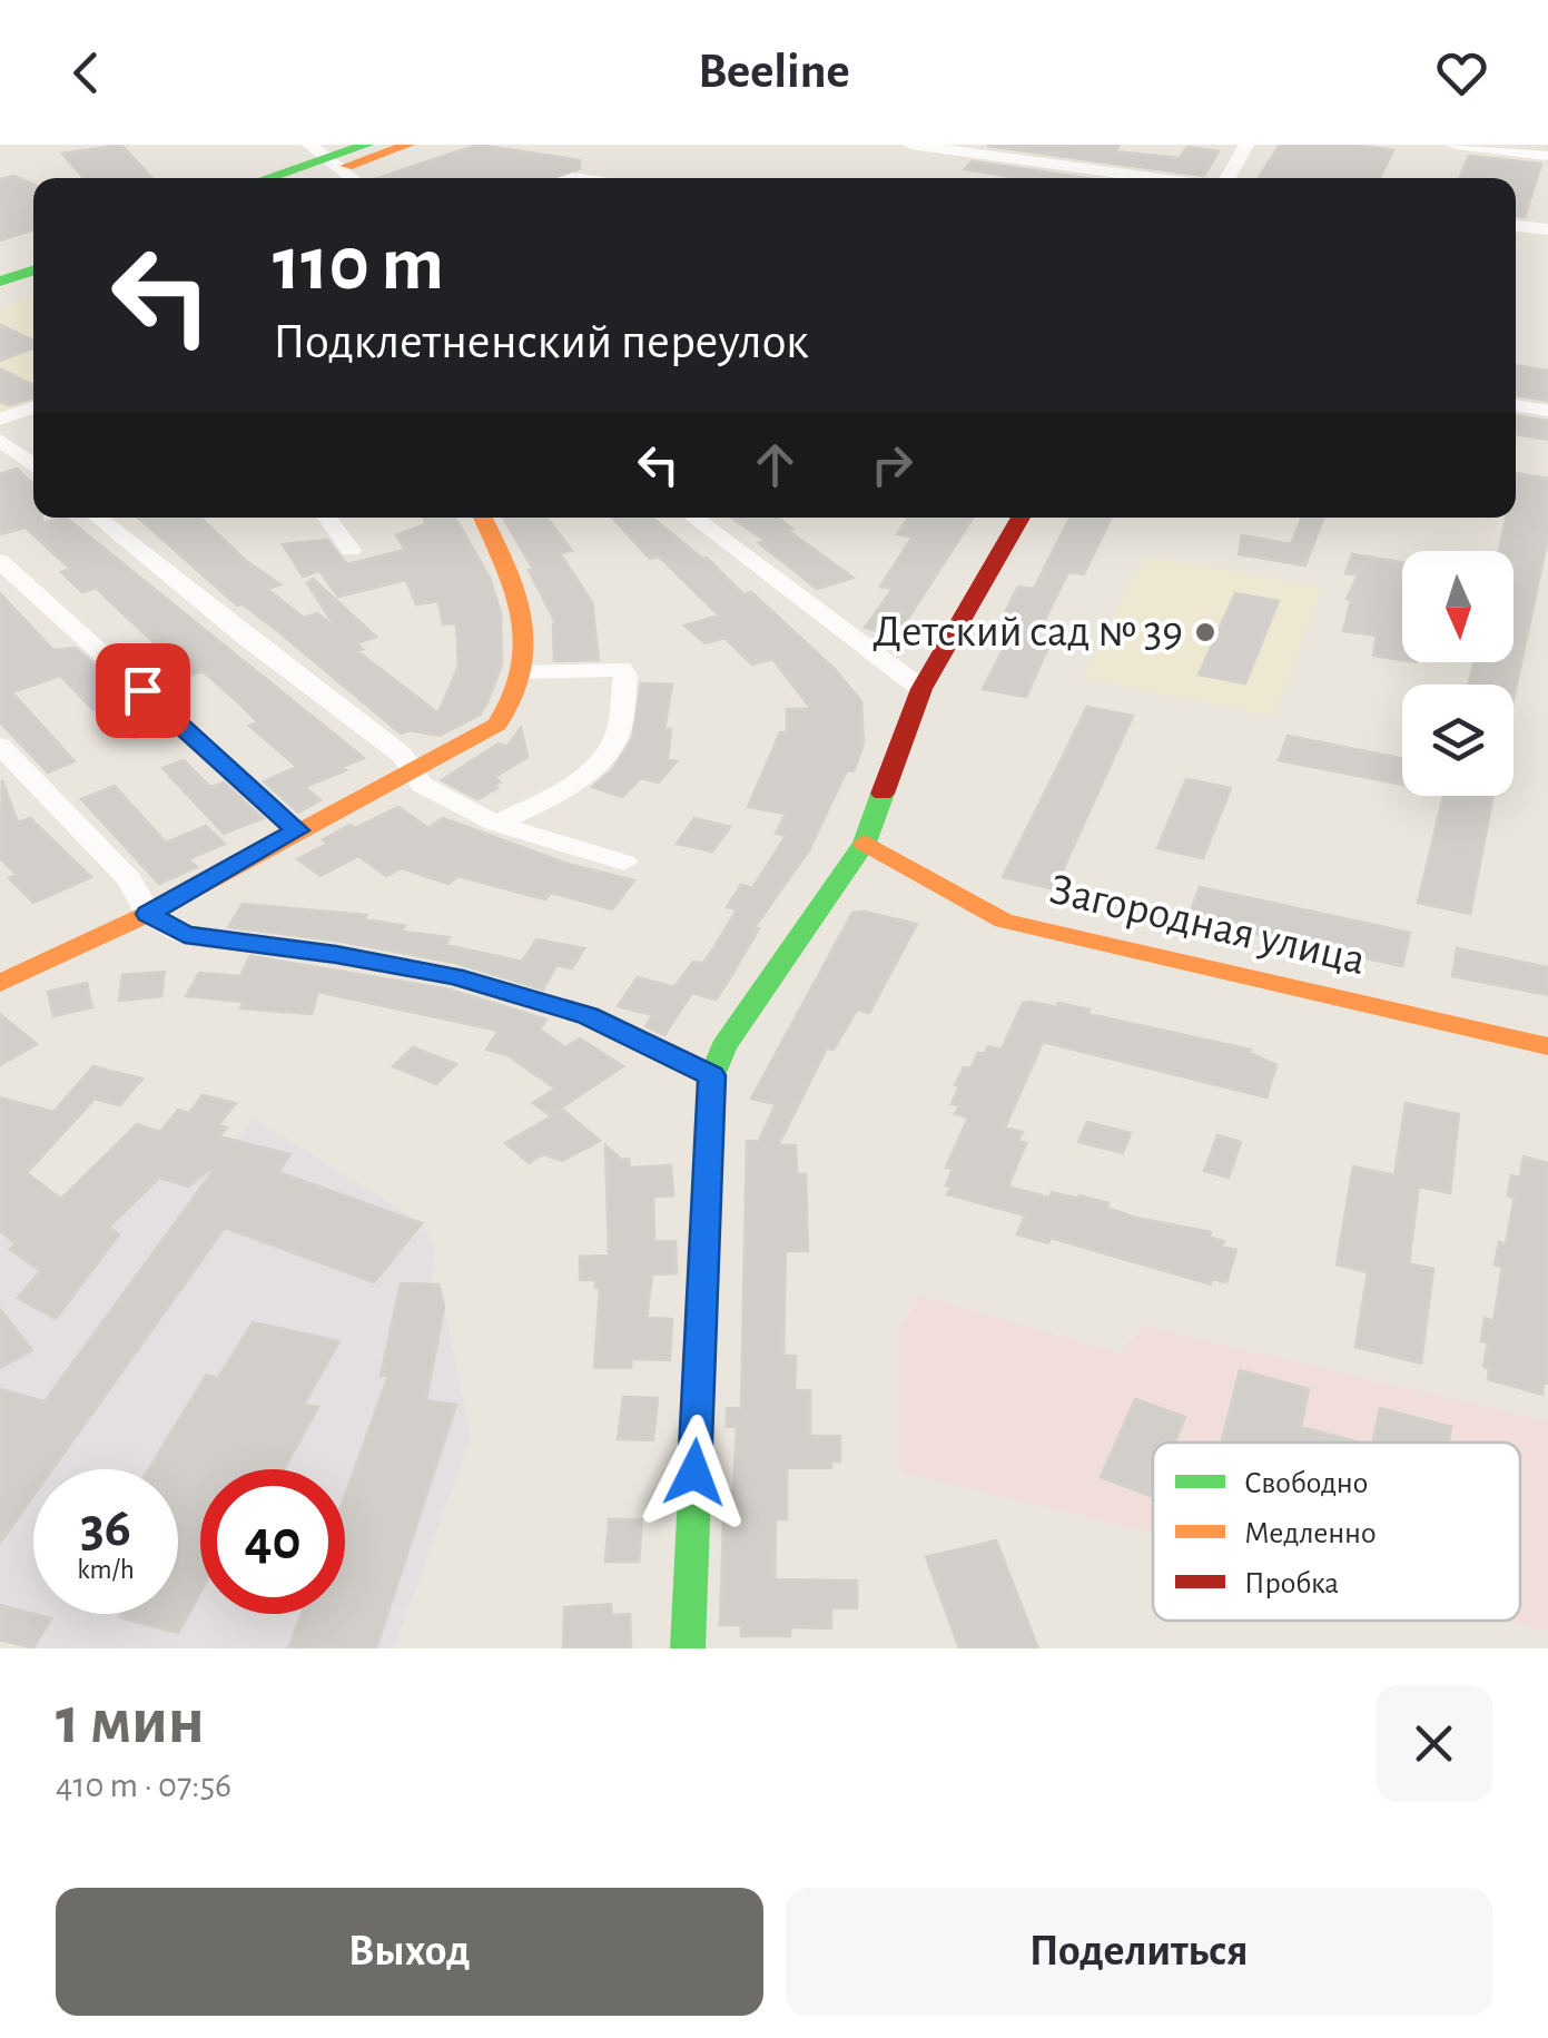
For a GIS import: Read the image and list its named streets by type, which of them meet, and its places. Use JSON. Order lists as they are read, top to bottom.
{
  "streets": {
    "street": ["Загородная улица"]
  },
  "places": ["Детский сад № 39"],
  "legend": ["Свободно", "Медленно", "Пробка"],
  "north": "bottom",
  "page": {
    "header": "Beeline",
    "turn": ["110 m", "Подклетненский переулок"],
    "speed": "36 km/h",
    "limit": "40",
    "heading": ["1 мин", "410 m · 07:56"],
    "buttons": ["Выход", "Поделиться"]
  }
}
